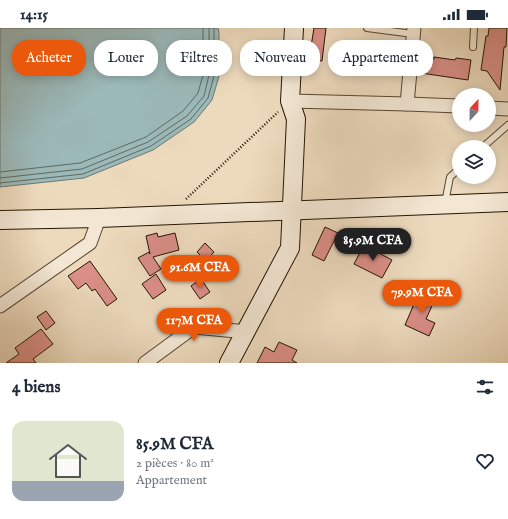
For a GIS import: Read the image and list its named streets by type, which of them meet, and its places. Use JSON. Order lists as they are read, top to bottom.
{
  "north": "top",
  "page": {
    "status": "14:15",
    "chip": [
      "Acheter",
      "Louer",
      "Filtres",
      "Nouveau",
      "Appartement"
    ],
    "price": [
      "85.9M CFA",
      "91.6M CFA",
      "79.9M CFA",
      "117M CFA"
    ],
    "heading": "4 biens",
    "list": [
      {
        "name": "85.9M CFA",
        "note": "2 pièces · 80 m² · Appartement"
      }
    ]
  }
}
